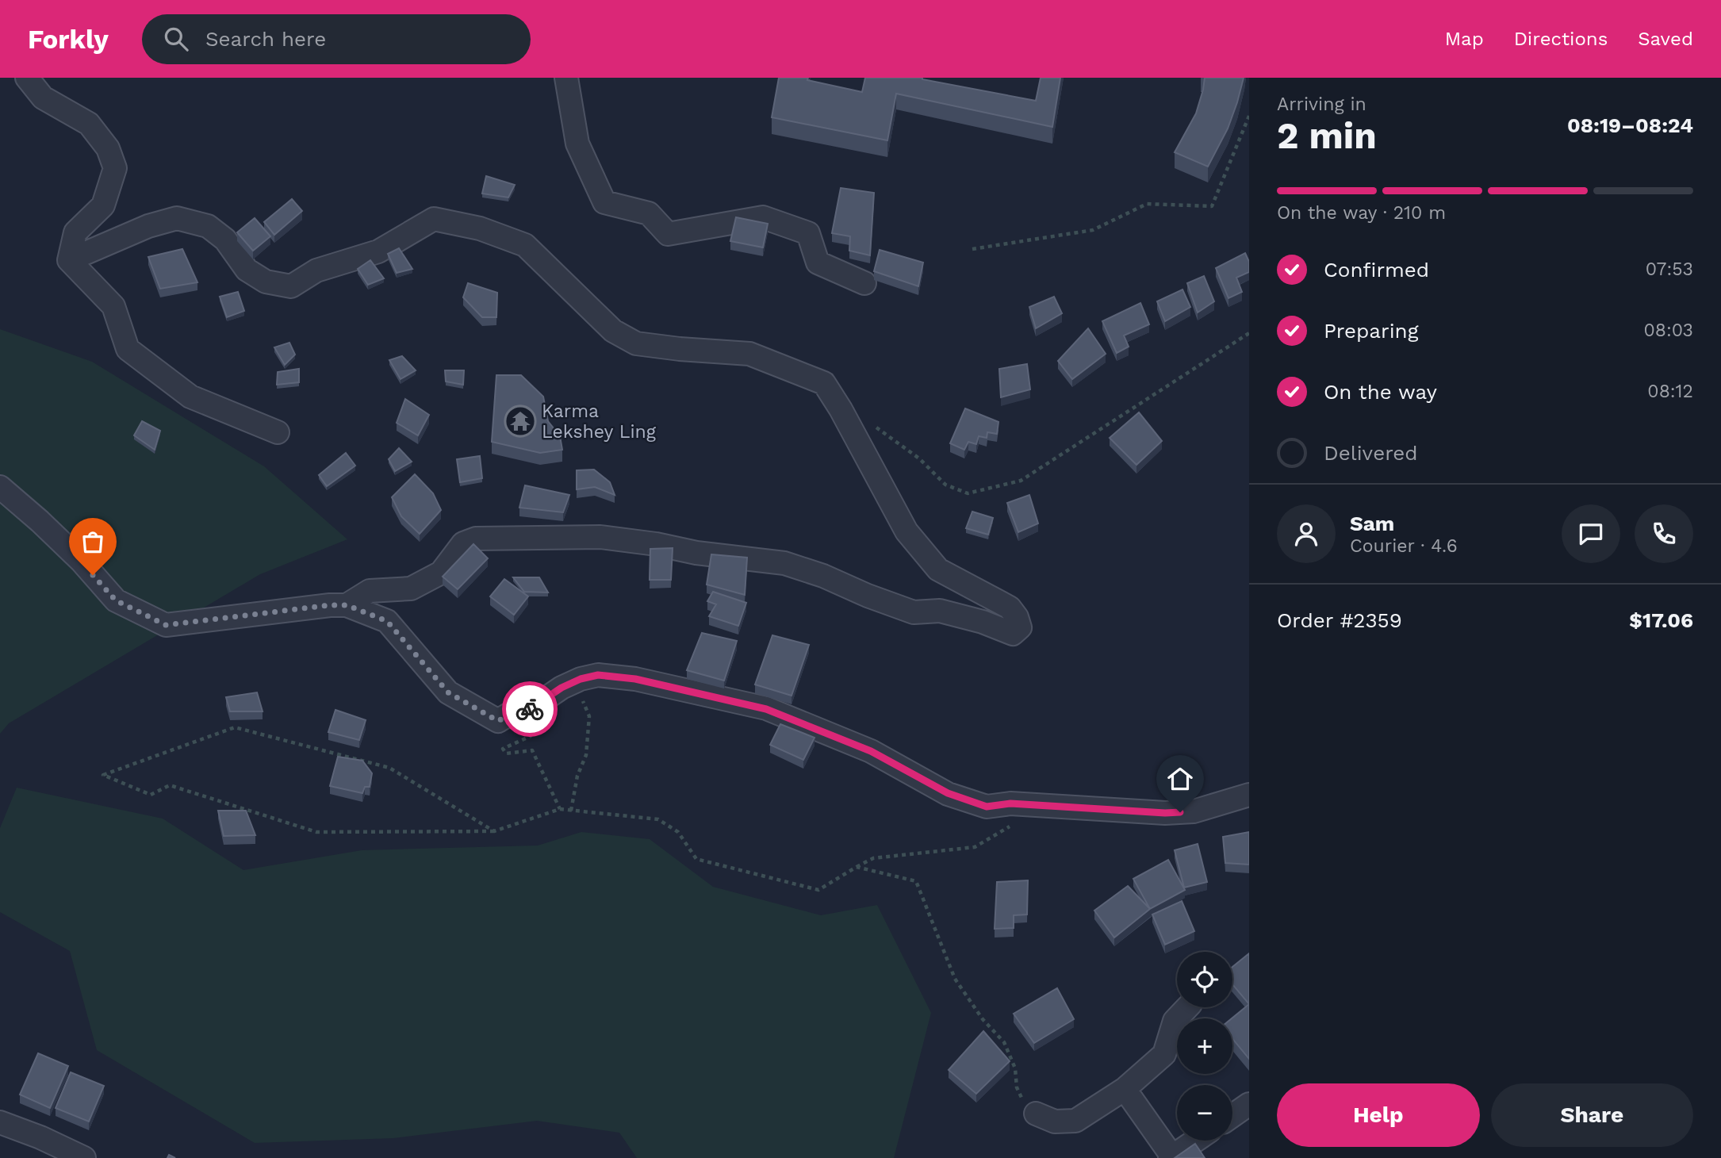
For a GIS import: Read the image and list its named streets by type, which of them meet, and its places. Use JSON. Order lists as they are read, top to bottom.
{
  "places": {
    "temple": ["Karma Lekshey Ling"]
  },
  "page": {
    "header": "Forkly",
    "search": "Search here",
    "nav": ["Map", "Directions", "Saved"],
    "heading": ["2 min", "Arriving in", "08:19–08:24"],
    "panel": [
      "Sam",
      "Courier · 4.6",
      "Order #2359",
      "$17.06"
    ],
    "bar": "On the way · 210 m",
    "list": [
      ["Confirmed", "07:53"],
      ["Preparing", "08:03"],
      ["On the way", "08:12"],
      "Delivered"
    ],
    "map_buttons": ["+", "−"],
    "buttons": ["Help", "Share"]
  }
}
